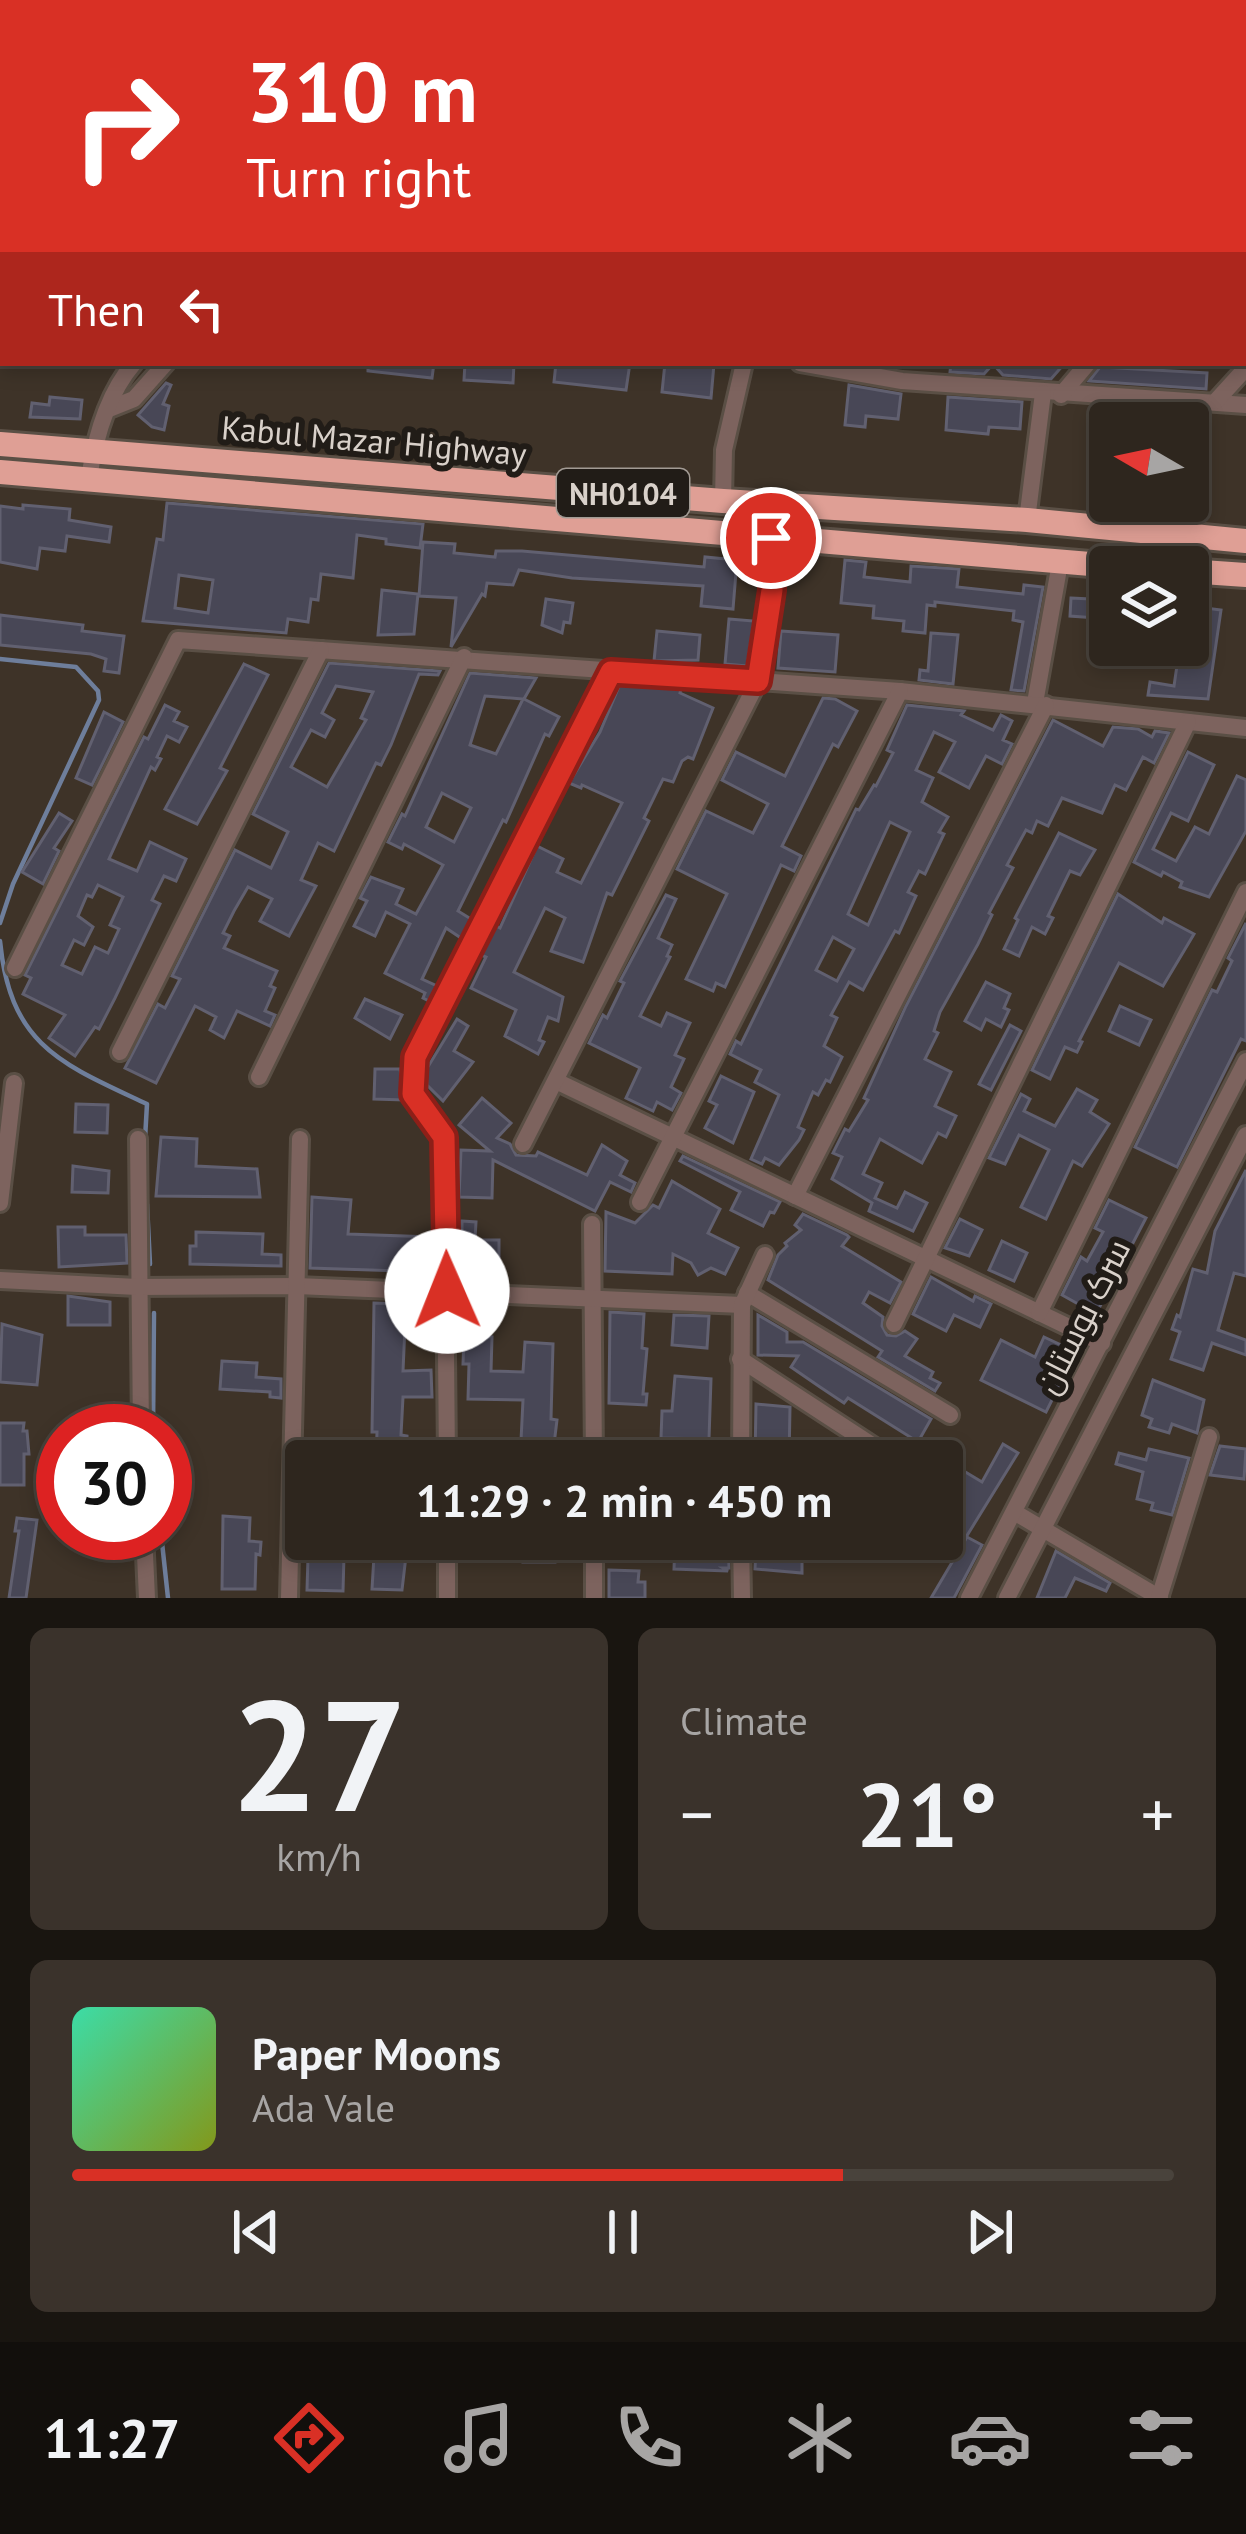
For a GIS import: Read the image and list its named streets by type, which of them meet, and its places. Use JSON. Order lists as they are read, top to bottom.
{
  "streets": {
    "highway": ["Kabul Mazar Highway", "NH0104"],
    "street": ["سرک بوستان"]
  },
  "north": "left",
  "page": {
    "turn": ["310 m", "Turn right"],
    "then": "Then",
    "limit": "30",
    "trip": "11:29 · 2 min · 450 m",
    "tile": [
      ["27", "km/h"],
      "Climate"
    ],
    "heat": ["−", "21°", "+"],
    "song": ["Paper Moons", "Ada Vale"],
    "tabs": "11:27"
  }
}
